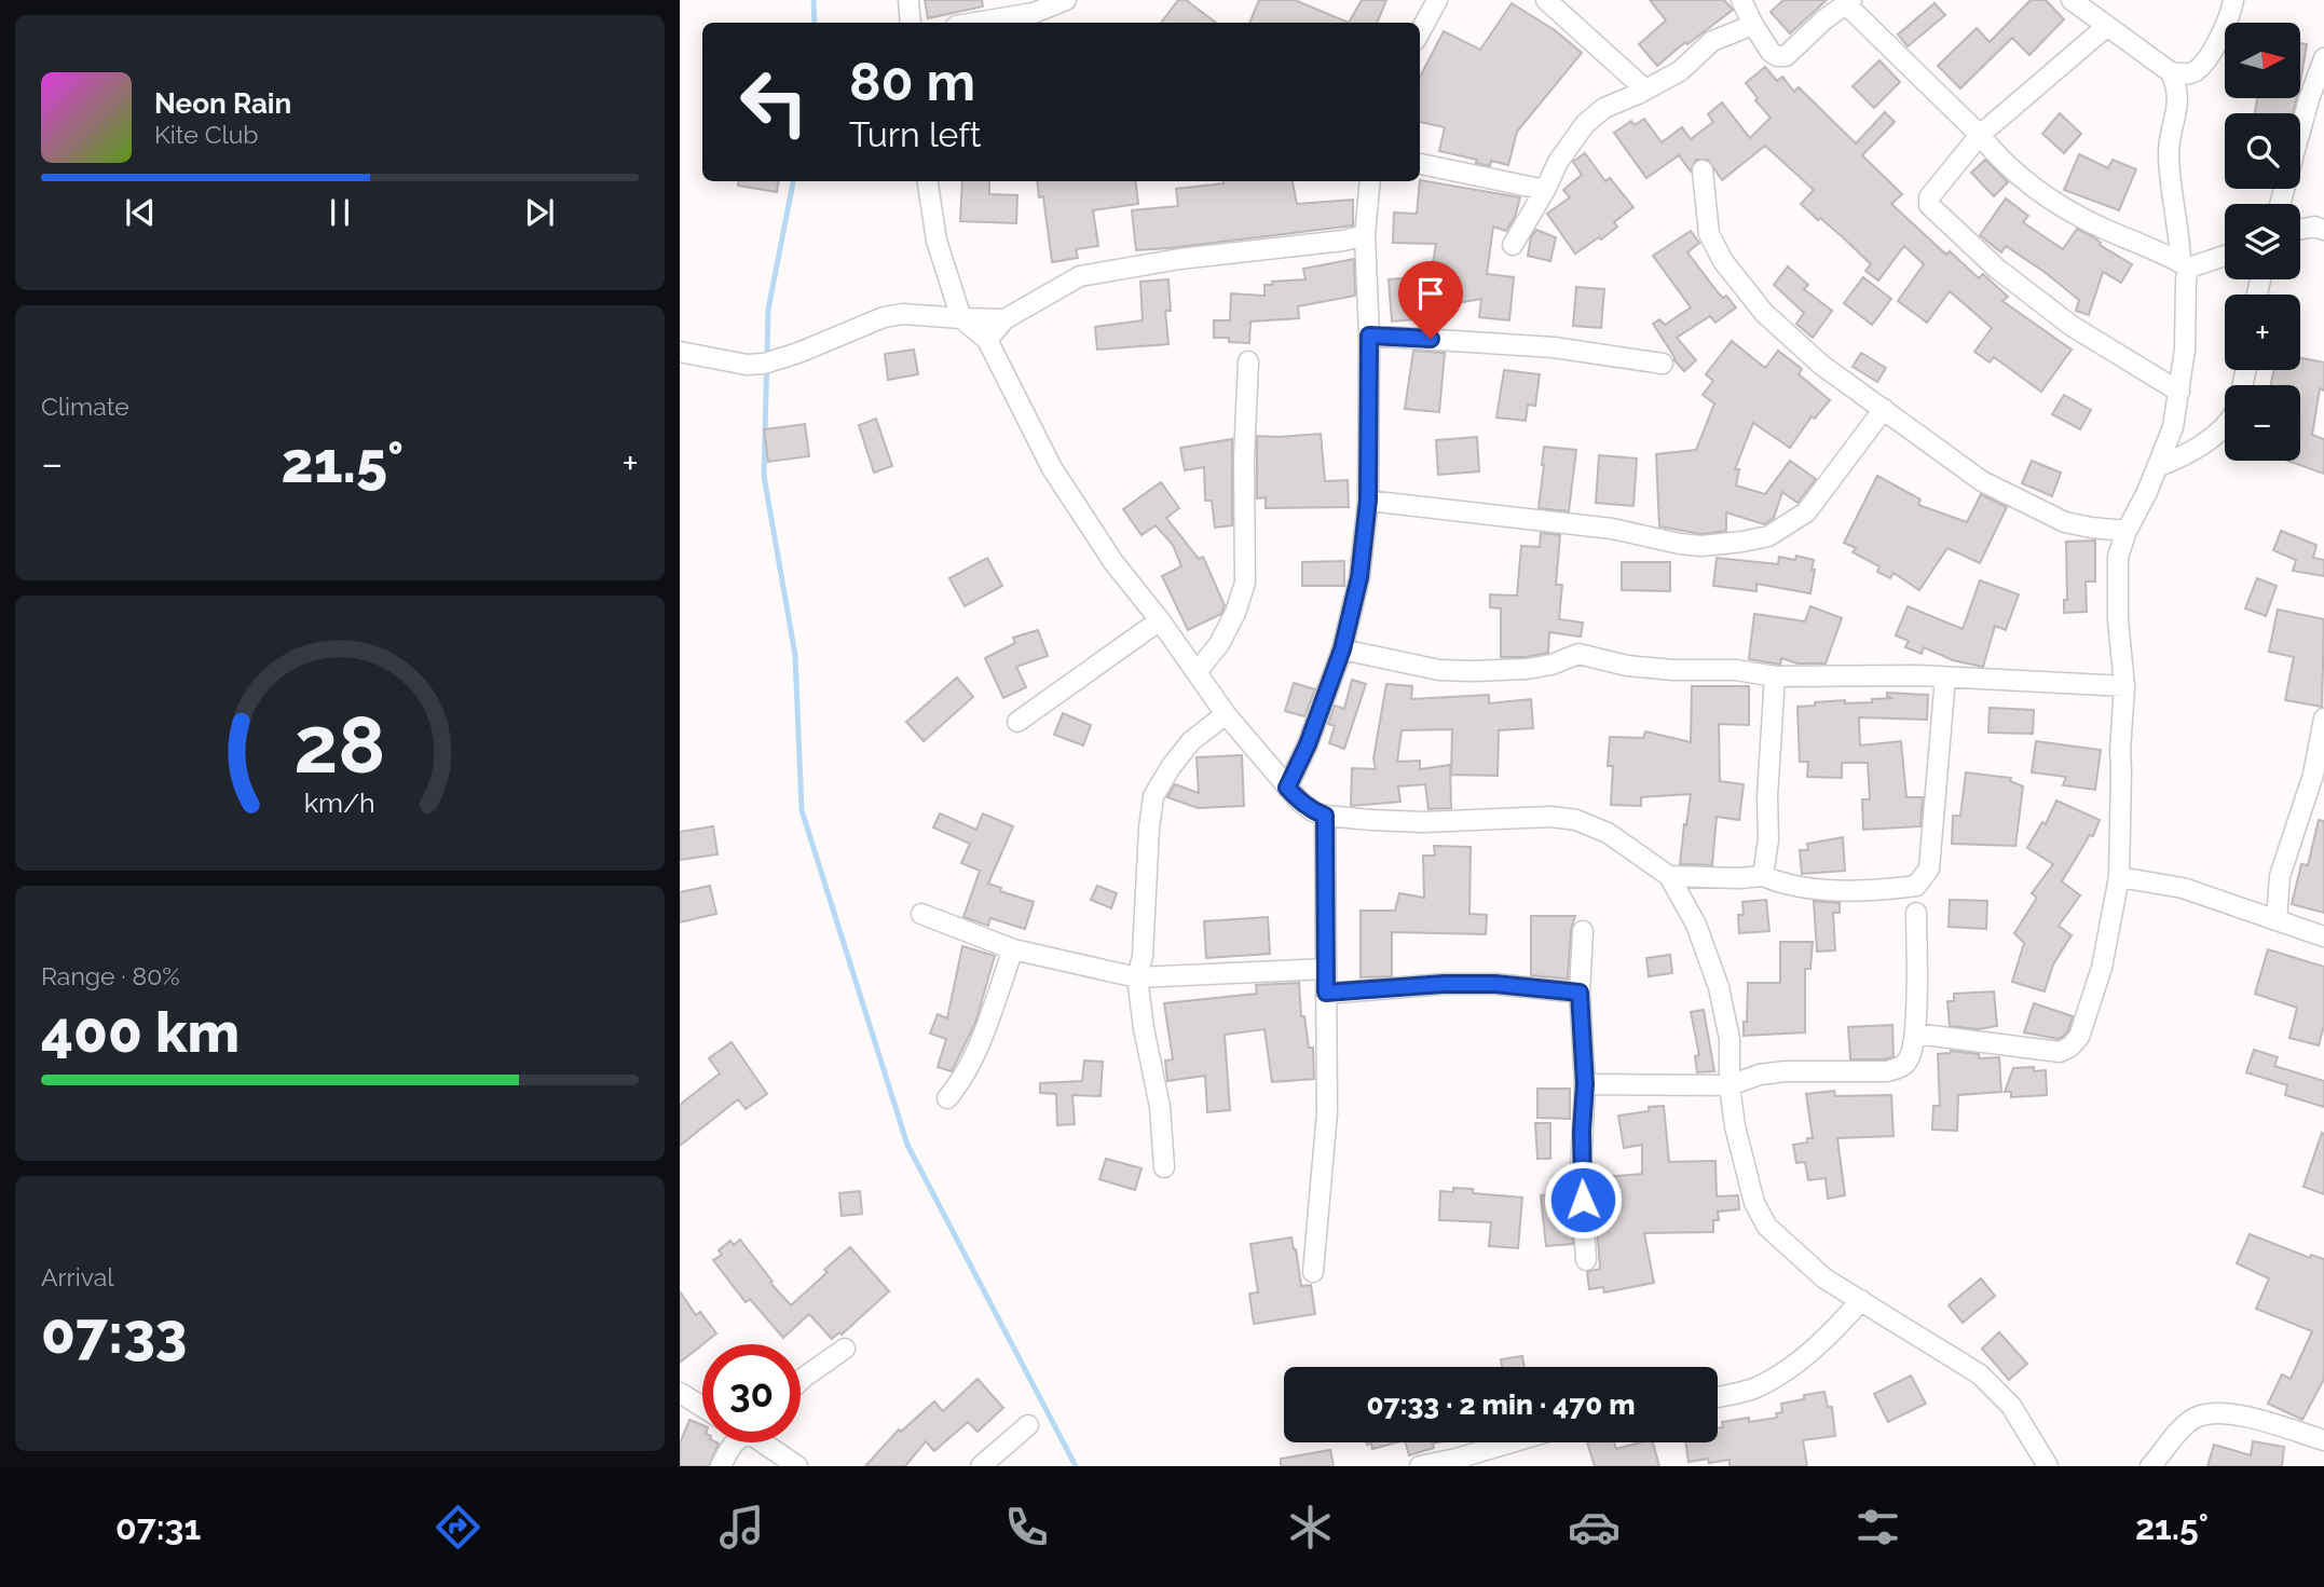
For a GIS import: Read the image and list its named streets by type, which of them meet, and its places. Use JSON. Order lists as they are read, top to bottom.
{
  "north": "right",
  "page": {
    "map_buttons": ["+", "−"],
    "turn": ["80 m", "Turn left"],
    "song": ["Neon Rain", "Kite Club"],
    "tile": [
      "Climate",
      ["Range · 80%", "400 km"],
      ["Arrival", "07:33"]
    ],
    "heat": ["−", "21.5°", "+"],
    "limit": "30",
    "trip": "07:33 · 2 min · 470 m",
    "tabs": ["07:31", "21.5°"],
    "gauge": ["28", "km/h"]
  }
}
